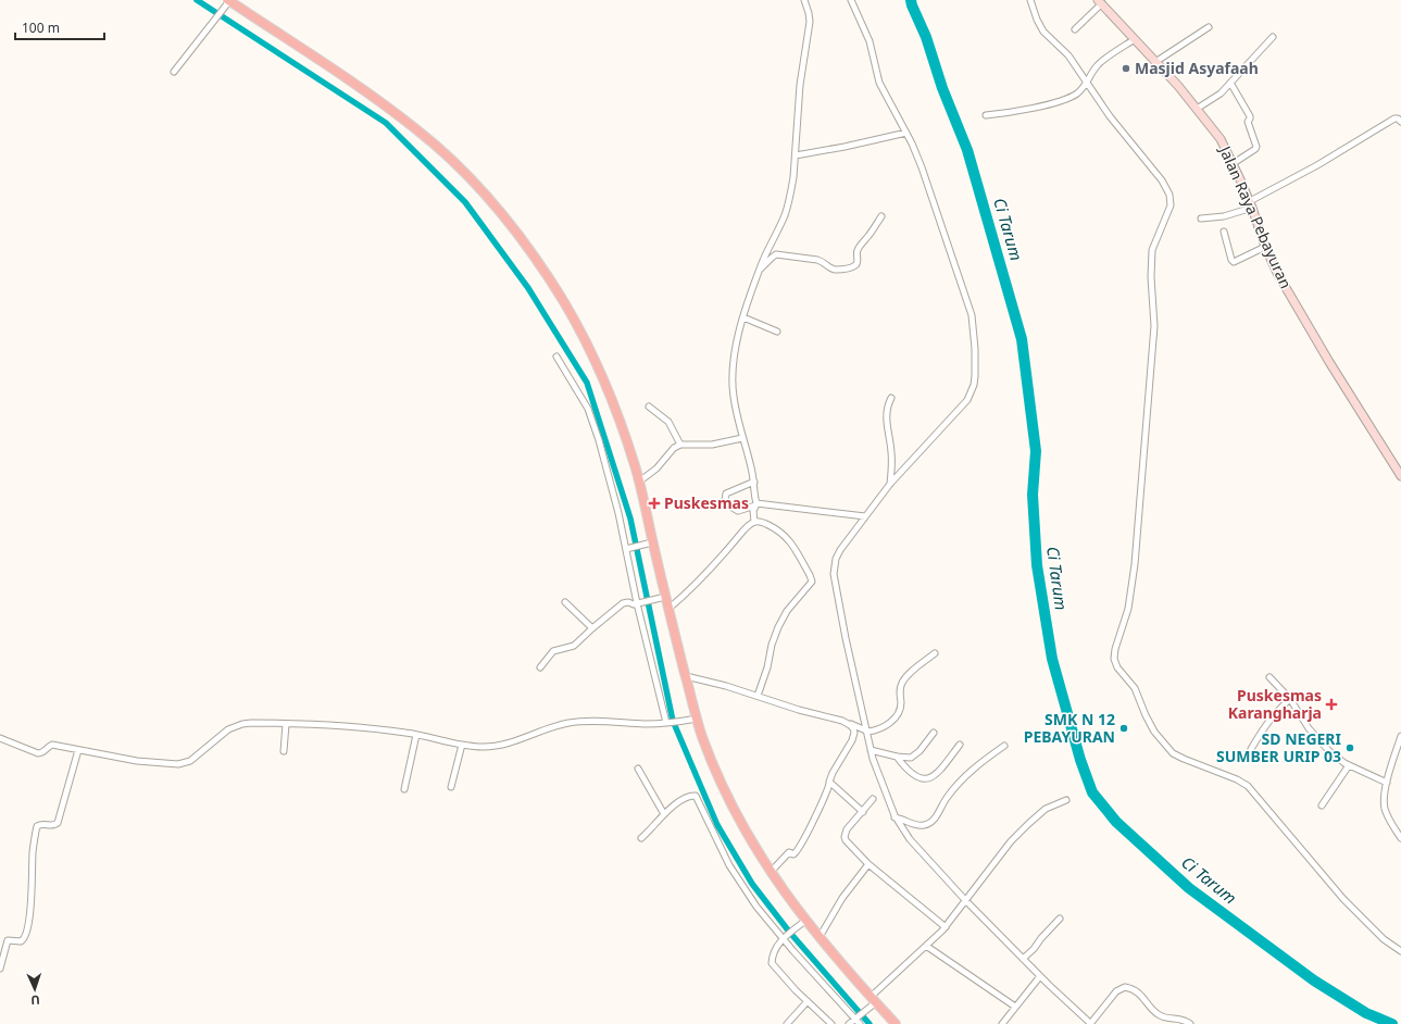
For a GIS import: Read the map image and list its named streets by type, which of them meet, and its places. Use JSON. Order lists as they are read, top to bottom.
{
  "streets": {
    "main road": ["Jalan Raya Pebayuran"]
  },
  "water": ["Ci Tarum"],
  "places": {
    "other": ["Masjid Asyafaah", "SMK N 12 PEBAYURAN", "SD NEGERI SUMBER URIP 03"],
    "health": ["Puskesmas", "Puskesmas Karangharja"]
  },
  "scale_bar": "100 m",
  "north": "bottom"
}
